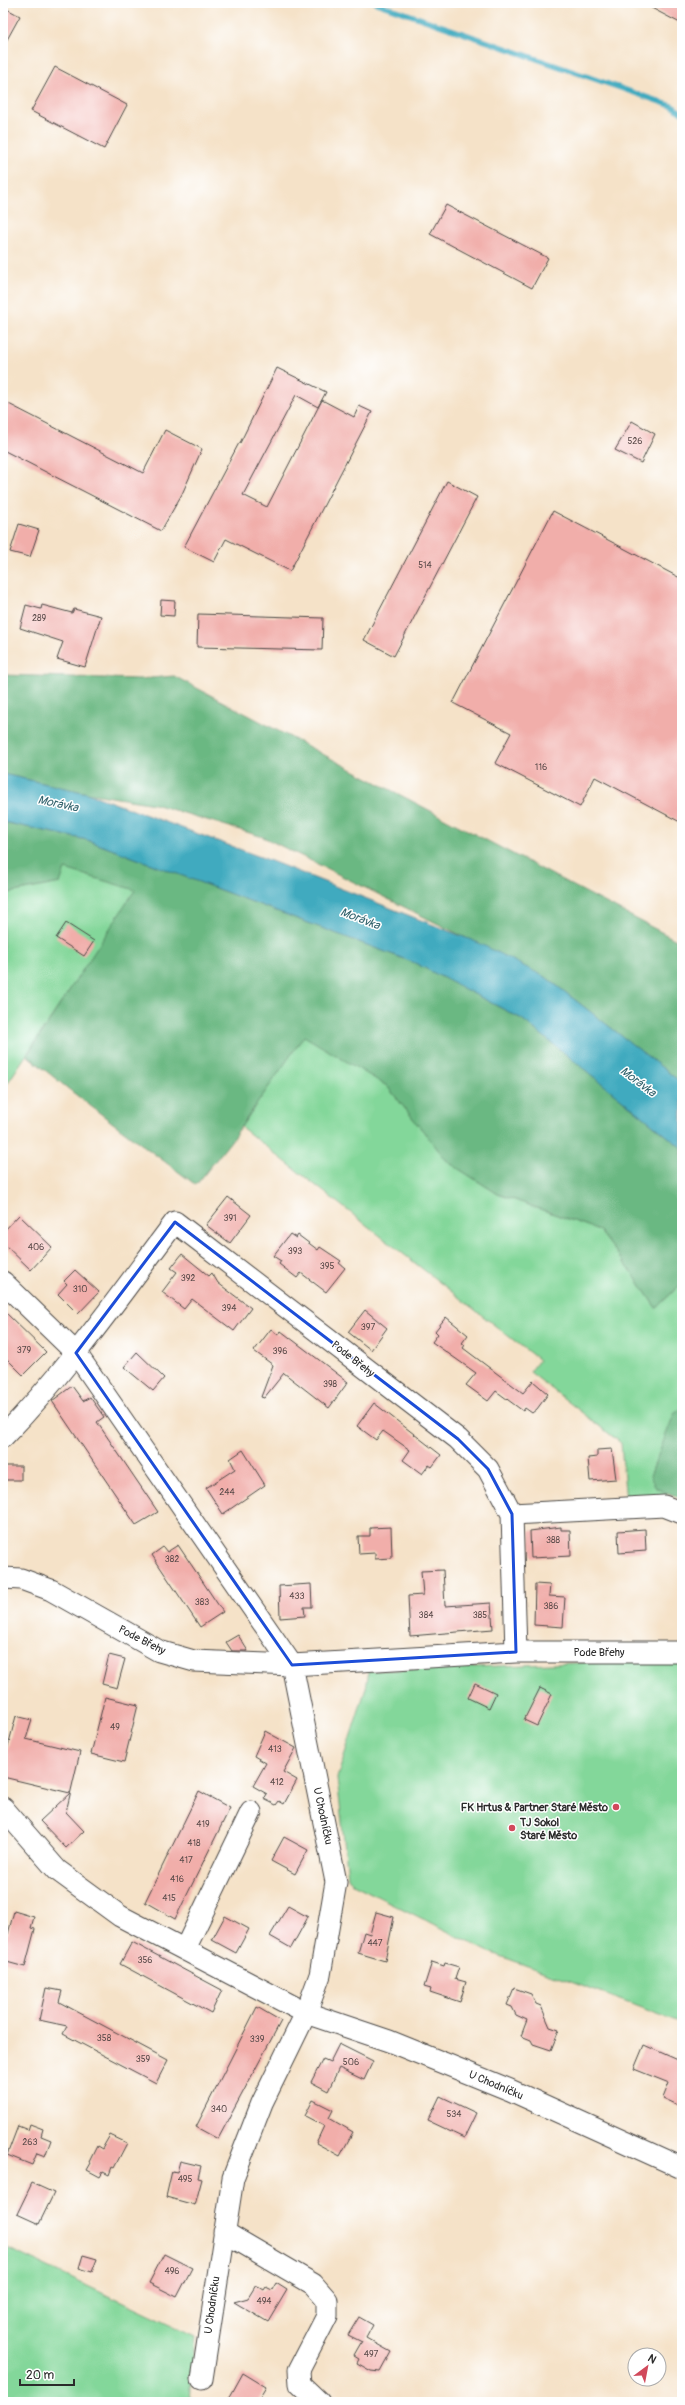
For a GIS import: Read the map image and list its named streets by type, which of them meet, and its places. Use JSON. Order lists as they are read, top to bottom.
{
  "streets": {
    "street": ["Pode Břehy", "U Chodníčku"]
  },
  "crossings": [
    ["Pode Břehy", "U Chodníčku"]
  ],
  "water": ["Morávka"],
  "places": ["FK Hrtus & Partner Staré Město", "TJ Sokol Staré Město"],
  "house_numbers": [
    "526",
    "514",
    "289",
    "116",
    "391",
    "406",
    "393",
    "395",
    "392",
    "310",
    "394",
    "397",
    "379",
    "396",
    "398",
    "244",
    "388",
    "382",
    "433",
    "383",
    "386",
    "384",
    "385",
    "49",
    "413",
    "412",
    "419",
    "418",
    "417",
    "416",
    "415",
    "447",
    "356",
    "358",
    "339",
    "359",
    "506",
    "340",
    "534",
    "263",
    "495",
    "496",
    "494",
    "497"
  ],
  "scale_bar": "20 m",
  "north": "top right"
}
